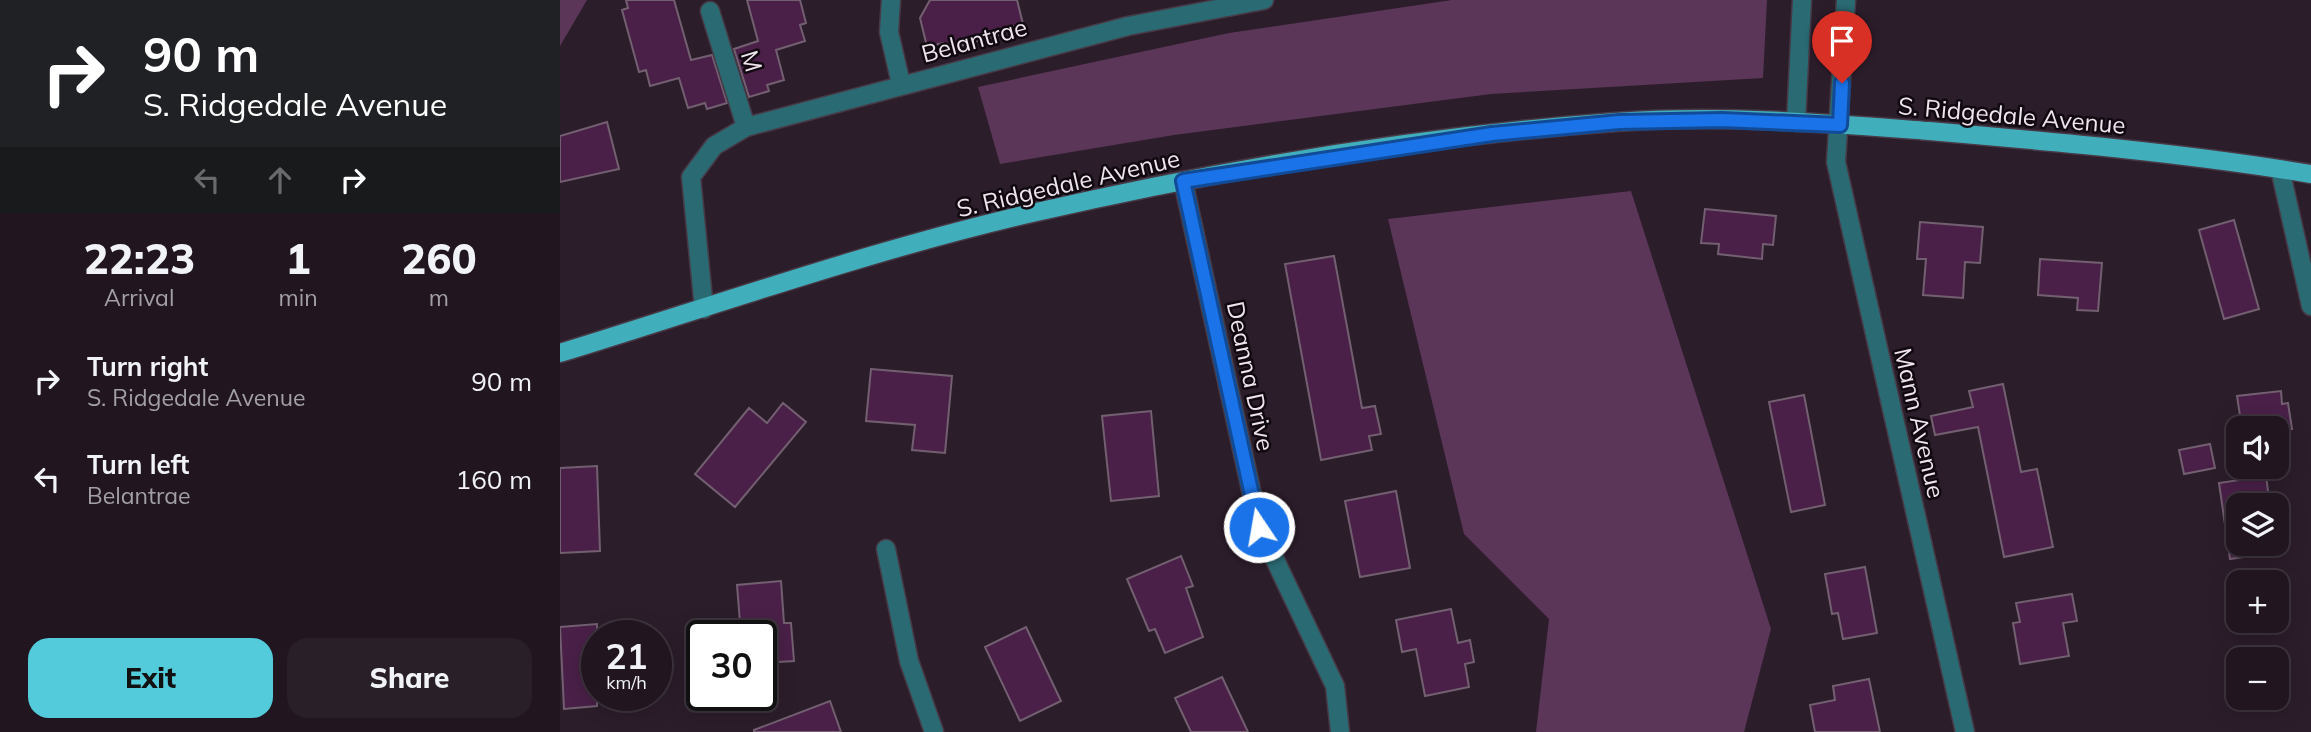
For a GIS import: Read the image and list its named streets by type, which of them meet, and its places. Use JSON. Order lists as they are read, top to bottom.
{
  "streets": {
    "main road": ["S. Ridgedale Avenue"],
    "street": [
      "Belantrae",
      "M",
      "Deanna Drive",
      "Mann Avenue"
    ]
  },
  "crossings": [
    ["Belantrae", "M"],
    ["Belantrae", "S. Ridgedale Avenue"],
    ["S. Ridgedale Avenue", "Deanna Drive"],
    ["S. Ridgedale Avenue", "Mann Avenue"]
  ],
  "page": {
    "turn": ["90 m", "S. Ridgedale Avenue"],
    "eta": [
      "22:23",
      "Arrival",
      "1",
      "min",
      "260",
      "m"
    ],
    "list": [
      {
        "name": "Turn right",
        "note": "S. Ridgedale Avenue",
        "value": "90 m"
      },
      {
        "name": "Turn left",
        "note": "Belantrae",
        "value": "160 m"
      }
    ],
    "map_buttons": ["+", "−"],
    "speed": "21 km/h",
    "limit": "30",
    "buttons": ["Exit", "Share"]
  }
}
